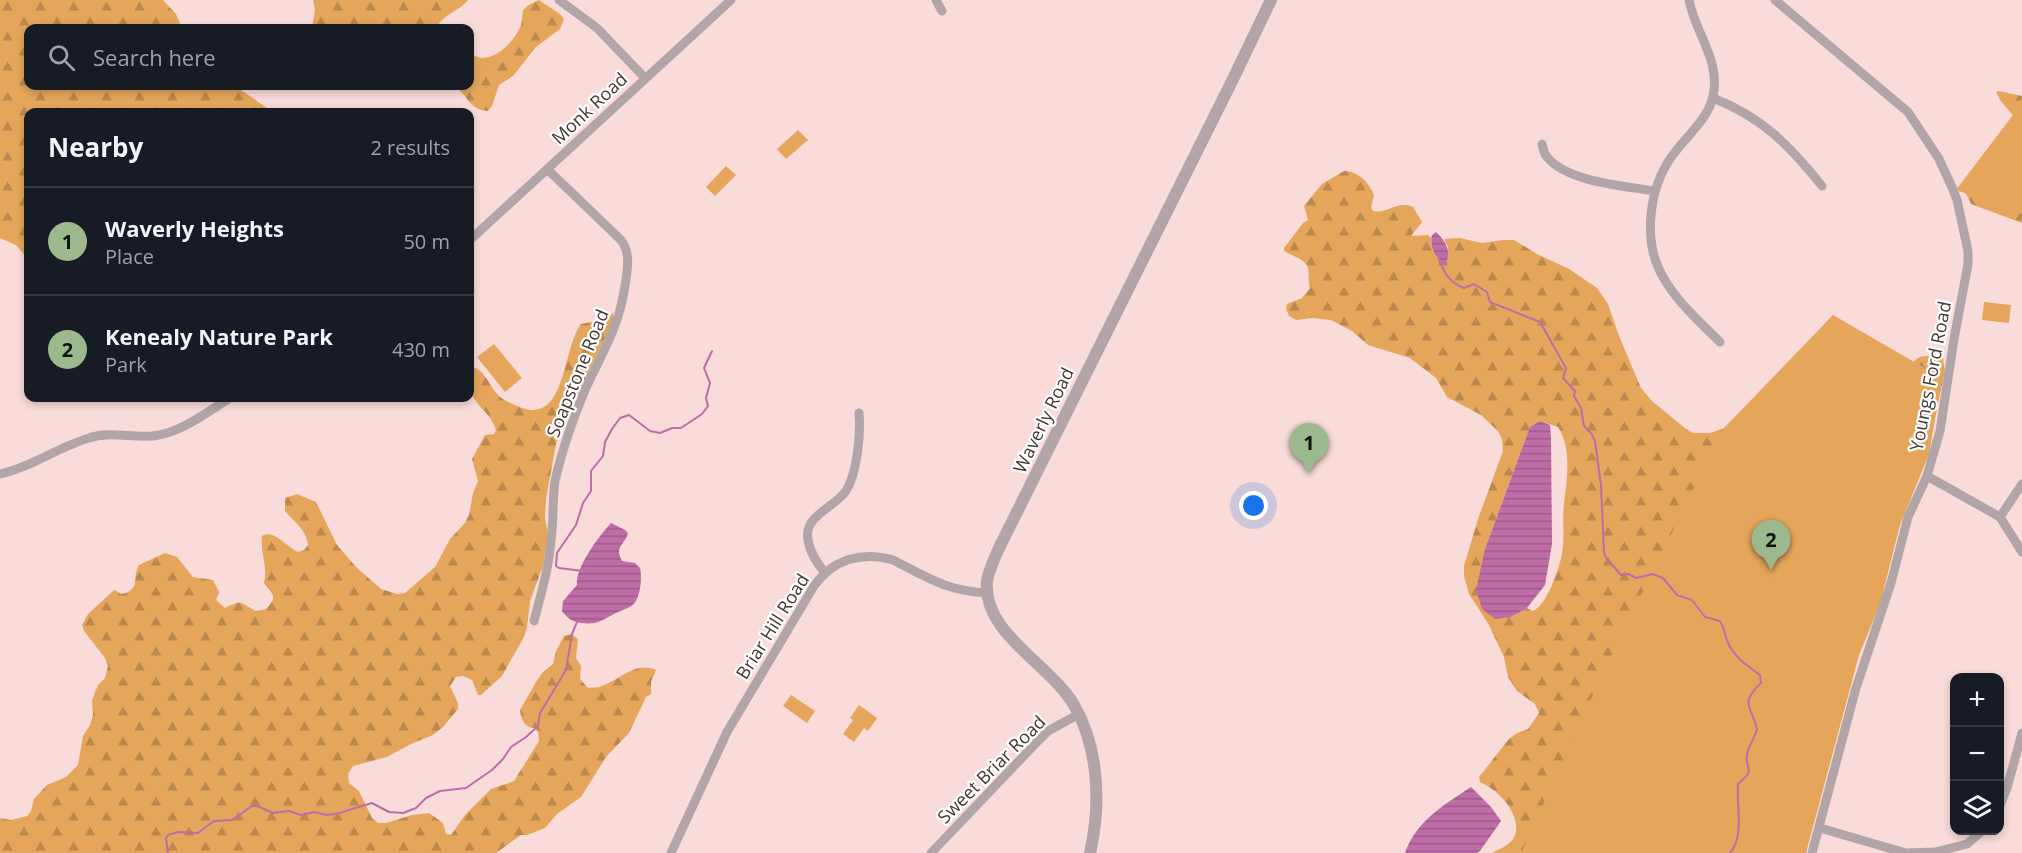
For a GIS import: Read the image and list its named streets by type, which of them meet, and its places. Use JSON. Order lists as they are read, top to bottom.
{
  "streets": {
    "street": [
      "Monk Road",
      "Soapstone Road",
      "Youngs Ford Road",
      "Waverly Road",
      "Briar Hill Road",
      "Sweet Briar Road"
    ]
  },
  "crossings": [
    ["Monk Road", "Soapstone Road"],
    ["Waverly Road", "Briar Hill Road"],
    ["Waverly Road", "Sweet Briar Road"]
  ],
  "page": {
    "search": "Search here",
    "heading": ["Nearby", "2 results"],
    "list": [
      {
        "mark": "1",
        "name": "Waverly Heights",
        "note": "Place",
        "value": "50 m"
      },
      {
        "mark": "2",
        "name": "Kenealy Nature Park",
        "note": "Park",
        "value": "430 m"
      }
    ],
    "pins": ["1", "2"],
    "map_buttons": ["+", "−"]
  }
}
